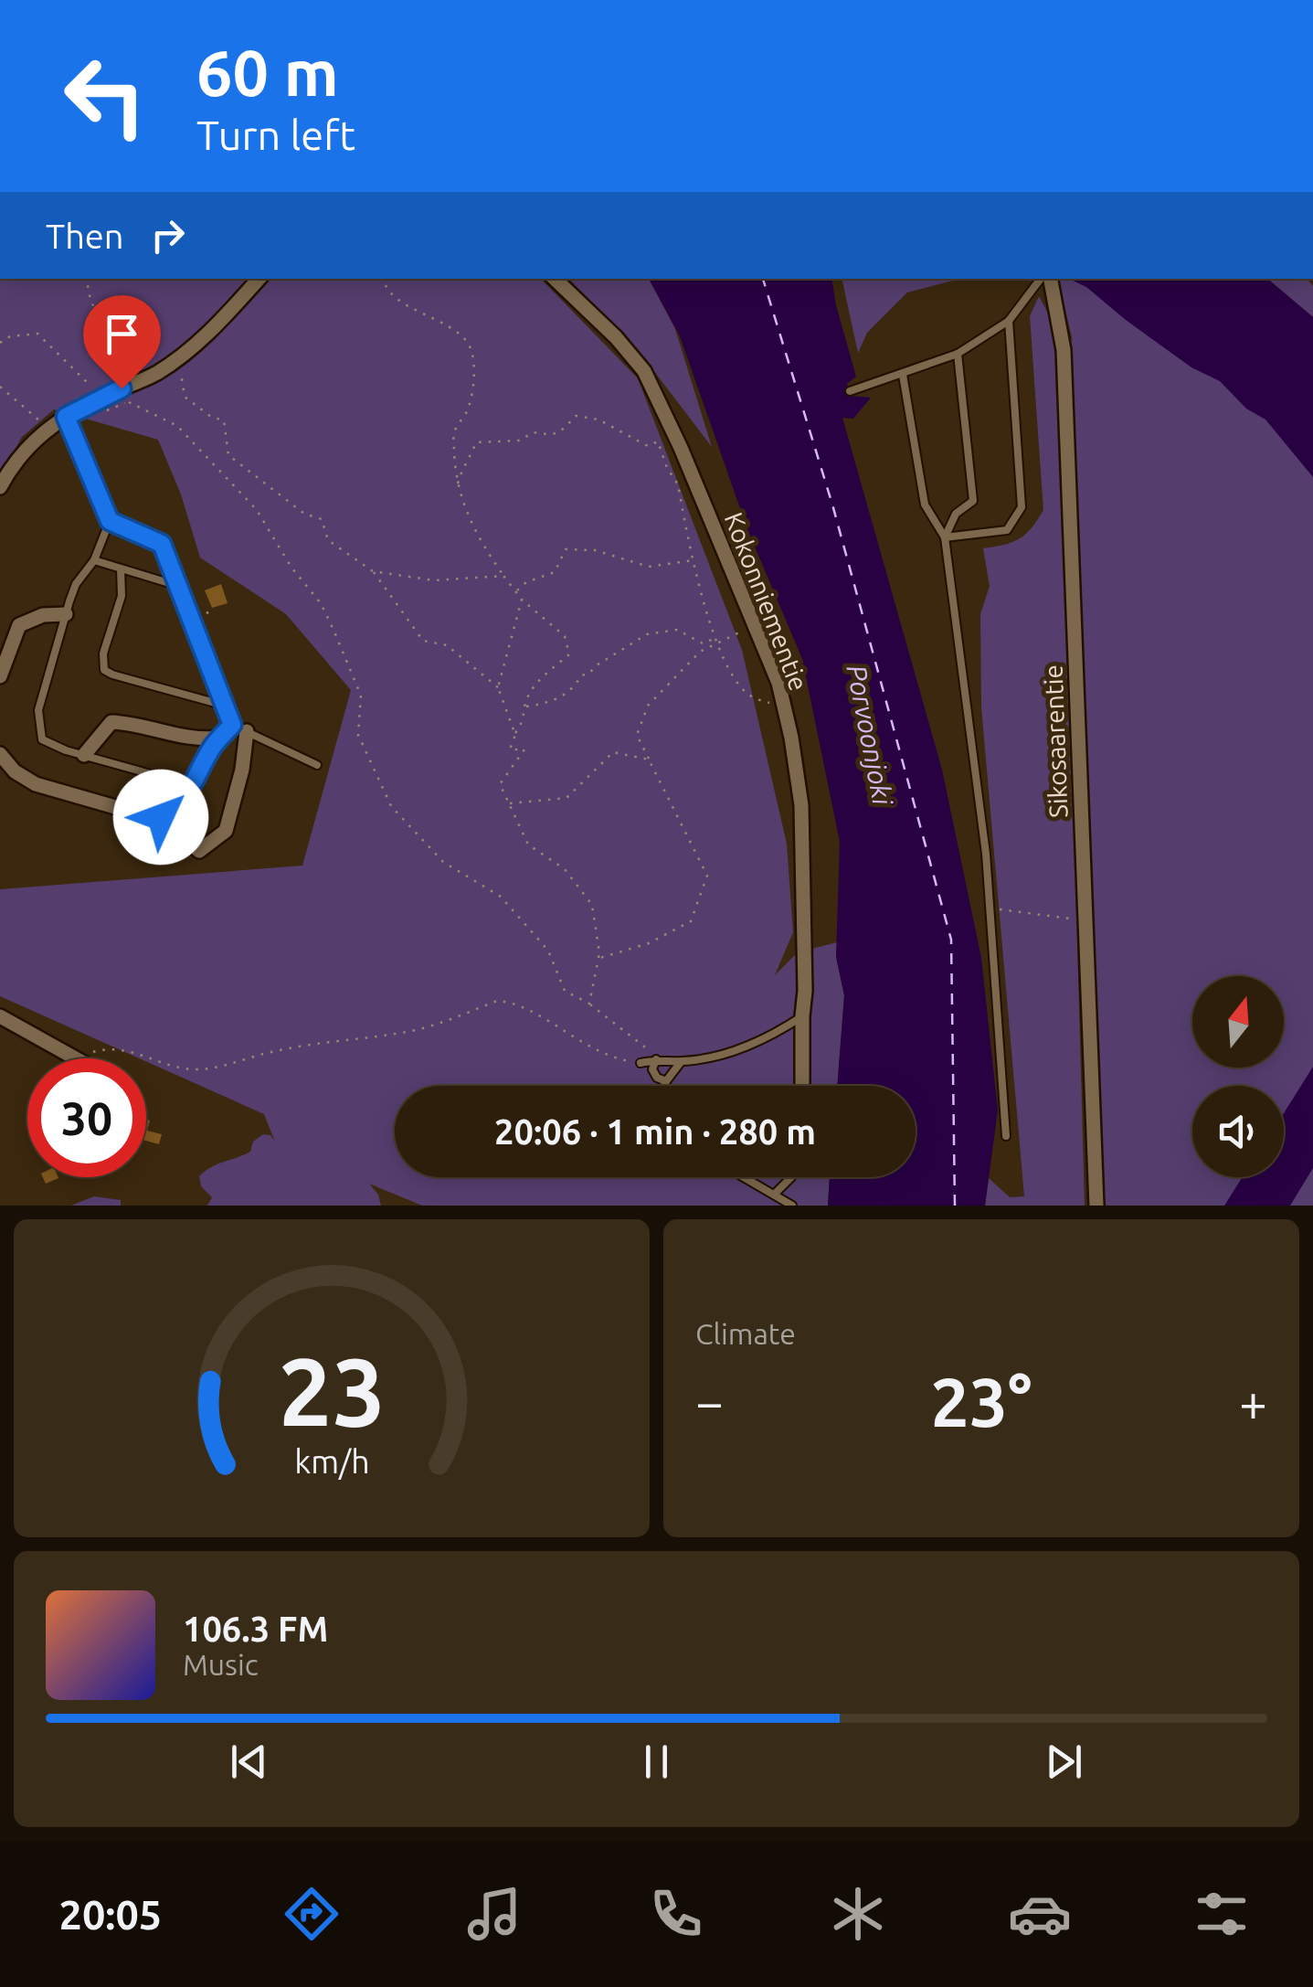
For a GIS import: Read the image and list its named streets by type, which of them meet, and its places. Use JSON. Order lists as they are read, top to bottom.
{
  "streets": {
    "street": ["Kokonniementie", "Sikosaarentie"]
  },
  "water": ["Porvoonjoki"],
  "north": "top",
  "page": {
    "turn": ["60 m", "Turn left"],
    "then": "Then",
    "limit": "30",
    "trip": "20:06 · 1 min · 280 m",
    "tile": "Climate",
    "heat": ["−", "23°", "+"],
    "song": ["106.3 FM", "Music"],
    "tabs": "20:05",
    "gauge": ["23", "km/h"]
  }
}
